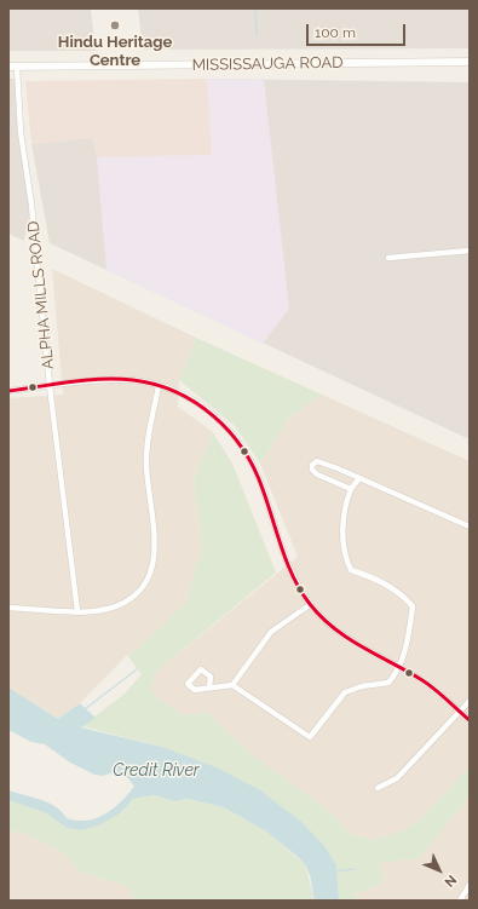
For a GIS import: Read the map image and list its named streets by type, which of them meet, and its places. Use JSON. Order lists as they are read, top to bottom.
{
  "streets": {
    "main road": ["MISSISSAUGA ROAD"],
    "street": ["ALPHA MILLS ROAD"]
  },
  "crossings": [
    ["MISSISSAUGA ROAD", "ALPHA MILLS ROAD"]
  ],
  "water": ["Credit River"],
  "places": ["Hindu Heritage Centre"],
  "scale_bar": "100 m",
  "north": "bottom right"
}
